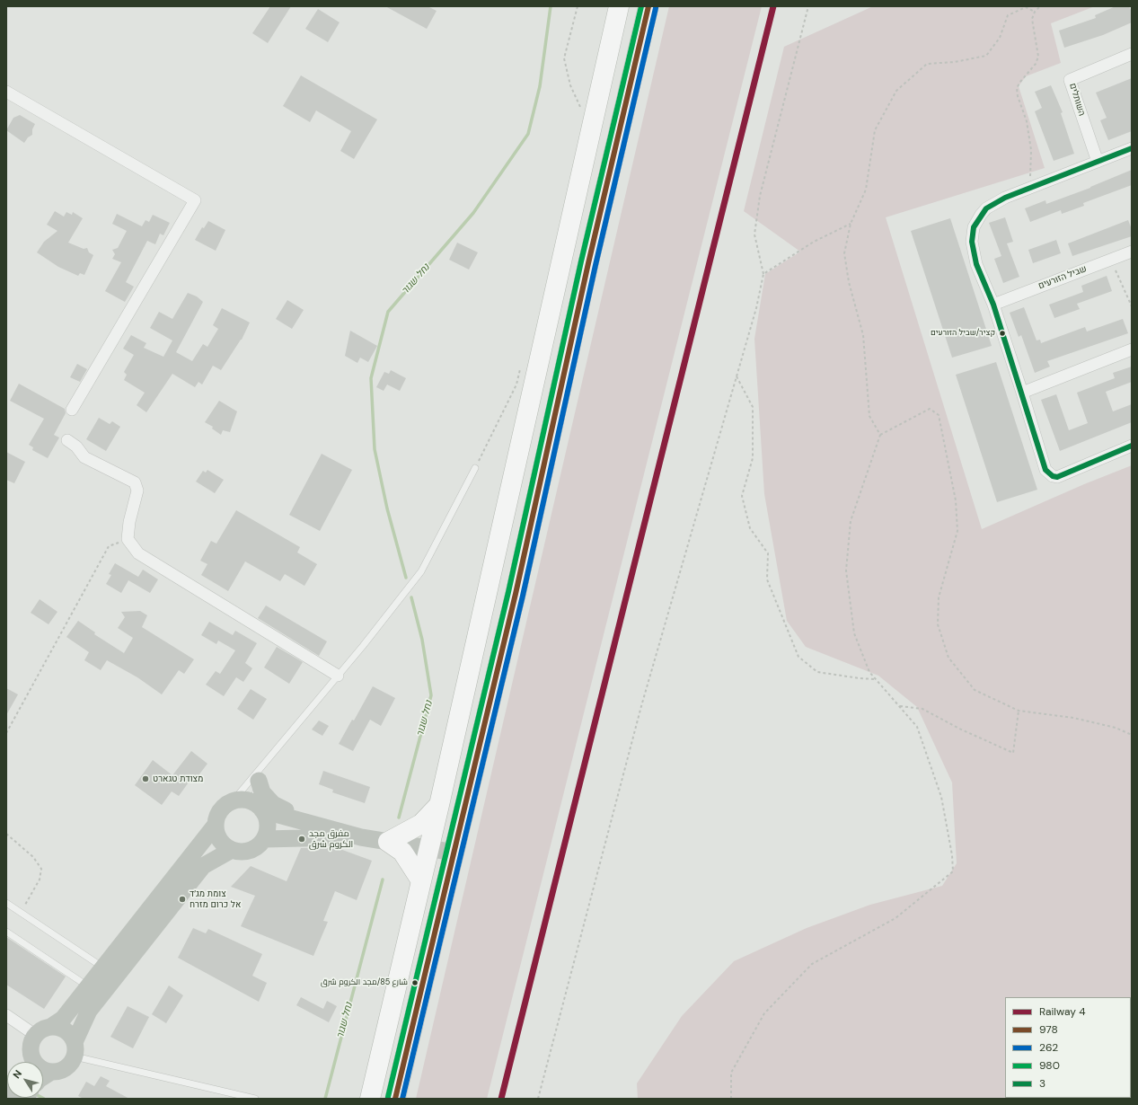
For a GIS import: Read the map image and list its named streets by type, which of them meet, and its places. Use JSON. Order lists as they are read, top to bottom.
{
  "streets": {
    "street": ["השותלים", "שביל הזורעים"]
  },
  "water": ["נחל שגור"],
  "places": [
    "קציר/שביל הזורעים",
    "מצודת טגארט",
    "مفرق مجد الكروم شرق",
    "צומת מג׳ד אל כרום מזרח",
    "شارع 85/مجد الكروم شرق"
  ],
  "lines": [
    "rail line 4",
    "transit line 978",
    "transit line 980",
    "transit line 262",
    "transit line 3"
  ],
  "legend": [
    "Railway 4",
    "978",
    "262",
    "980",
    "3"
  ],
  "north": "top left"
}
